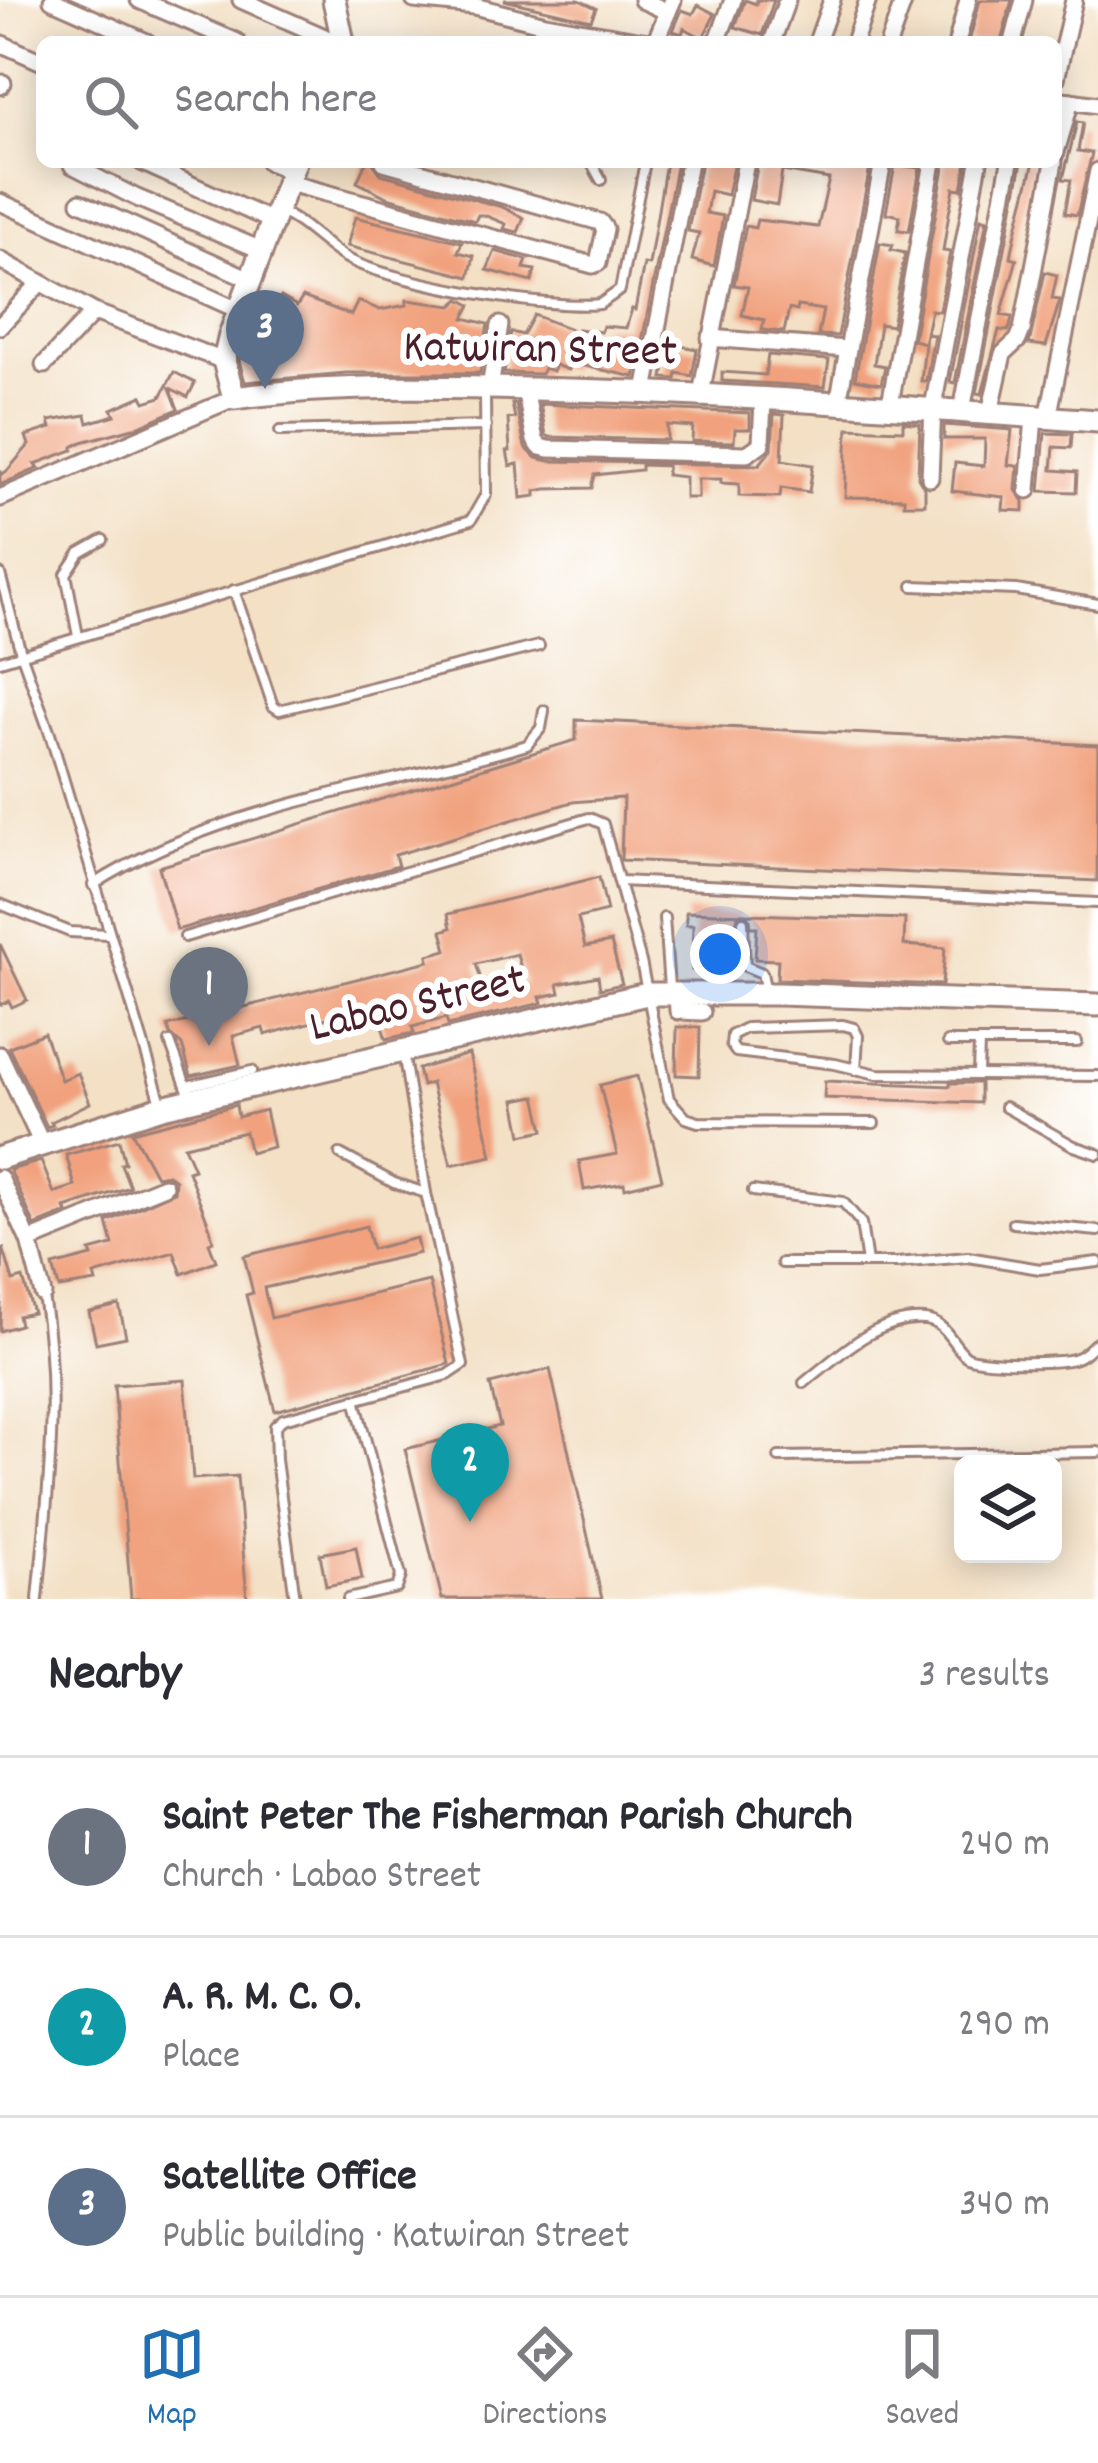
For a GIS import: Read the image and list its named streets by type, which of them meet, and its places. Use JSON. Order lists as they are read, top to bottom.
{
  "streets": {
    "street": ["Katwiran Street", "Labao Street"]
  },
  "page": {
    "search": "Search here",
    "pins": ["3", "1", "2"],
    "heading": ["Nearby", "3 results"],
    "list": [
      {
        "mark": "1",
        "name": "Saint Peter The Fisherman Parish Church",
        "note": "Church · Labao Street",
        "value": "240 m"
      },
      {
        "mark": "2",
        "name": "A. R. M. C. O.",
        "note": "Place",
        "value": "290 m"
      },
      {
        "mark": "3",
        "name": "Satellite Office",
        "note": "Public building · Katwiran Street",
        "value": "340 m"
      }
    ],
    "nav": ["Map", "Directions", "Saved"]
  }
}
